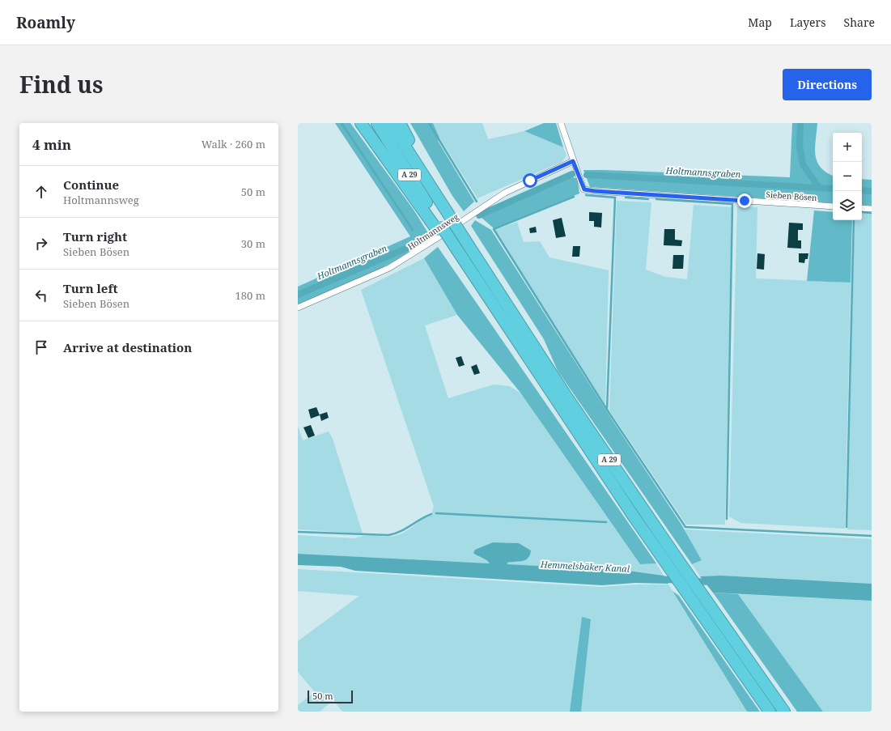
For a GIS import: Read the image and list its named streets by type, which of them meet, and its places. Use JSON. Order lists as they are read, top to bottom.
{
  "streets": {
    "highway": ["A 29"],
    "street": ["Sieben Bösen", "Holtmannsweg"]
  },
  "crossings": [
    ["Sieben Bösen", "Holtmannsweg"]
  ],
  "water": ["Holtmannsgraben", "Hemmelsbäker Kanal"],
  "scale_bar": "50 m",
  "page": {
    "header": "Roamly",
    "nav": ["Map", "Layers", "Share"],
    "title": "Find us",
    "buttons": "Directions",
    "heading": ["4 min", "Walk · 260 m"],
    "map_buttons": ["+", "−"],
    "list": [
      ["Continue", "Holtmannsweg", "50 m"],
      ["Turn right", "Sieben Bösen", "30 m"],
      ["Turn left", "Sieben Bösen", "180 m"],
      "Arrive at destination"
    ],
    "scale": "50 m"
  }
}
